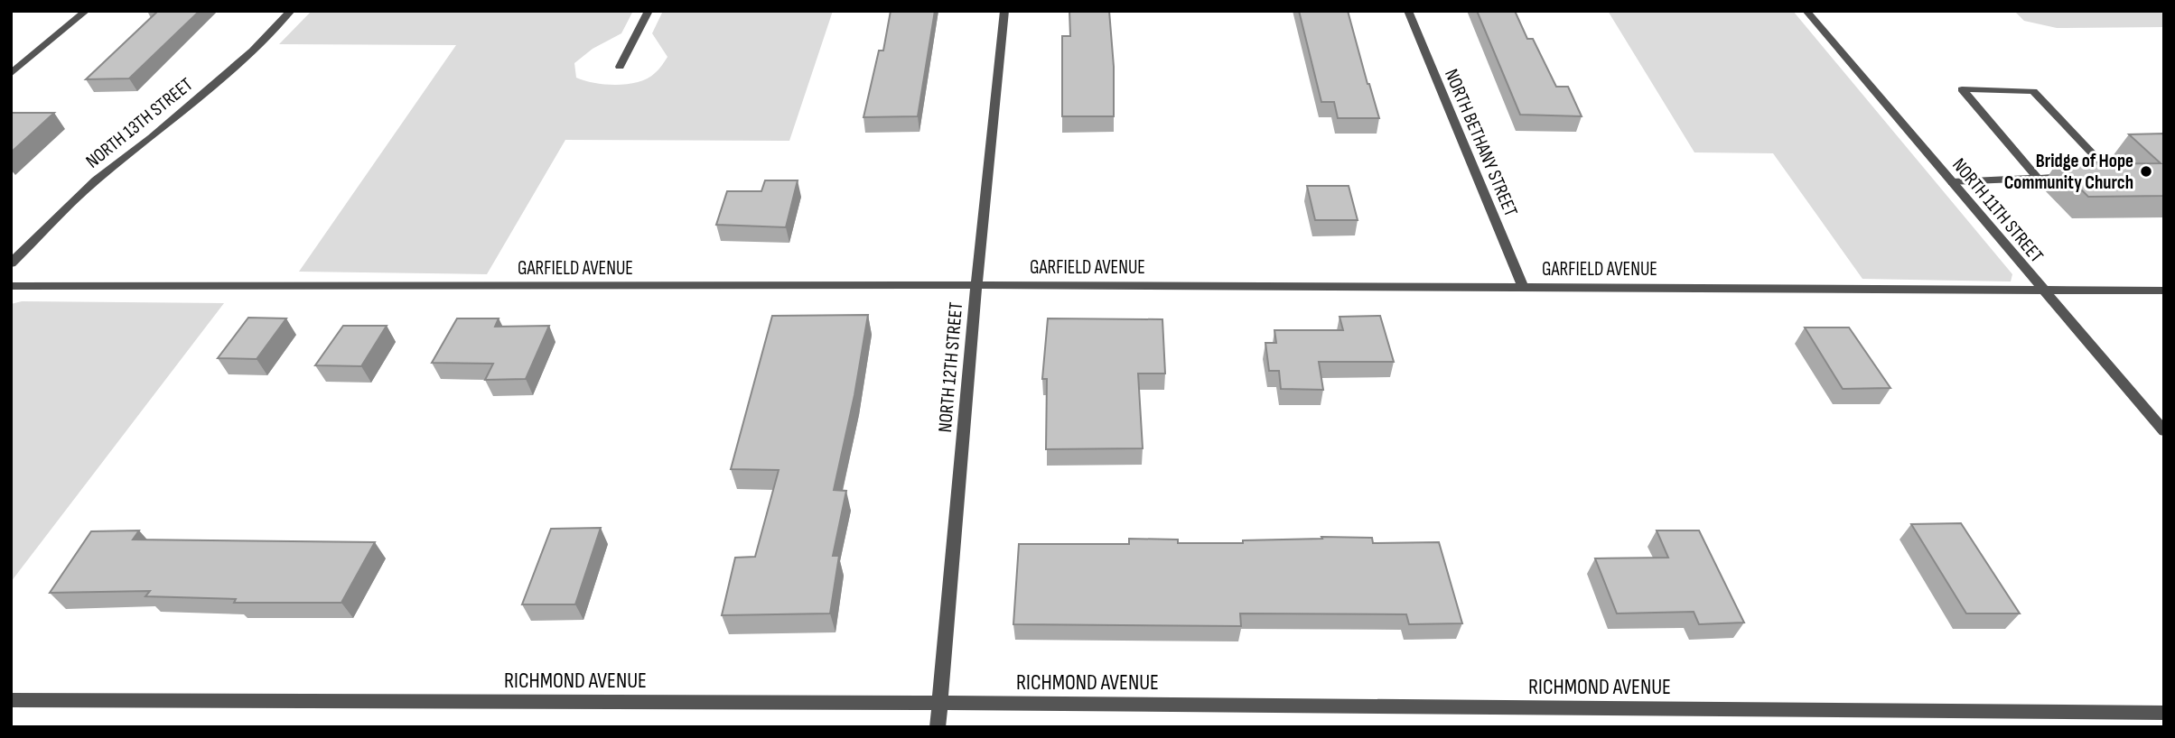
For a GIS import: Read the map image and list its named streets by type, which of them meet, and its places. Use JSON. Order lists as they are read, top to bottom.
{
  "streets": {
    "street": [
      "NORTH 13TH STREET",
      "NORTH BETHANY STREET",
      "NORTH 11TH STREET",
      "GARFIELD AVENUE",
      "NORTH 12TH STREET",
      "RICHMOND AVENUE"
    ]
  },
  "crossings": [
    ["NORTH BETHANY STREET", "GARFIELD AVENUE"],
    ["NORTH 11TH STREET", "GARFIELD AVENUE"],
    ["GARFIELD AVENUE", "NORTH 12TH STREET"],
    ["NORTH 12TH STREET", "RICHMOND AVENUE"]
  ],
  "places": ["Bridge of Hope Community Church"]
}
